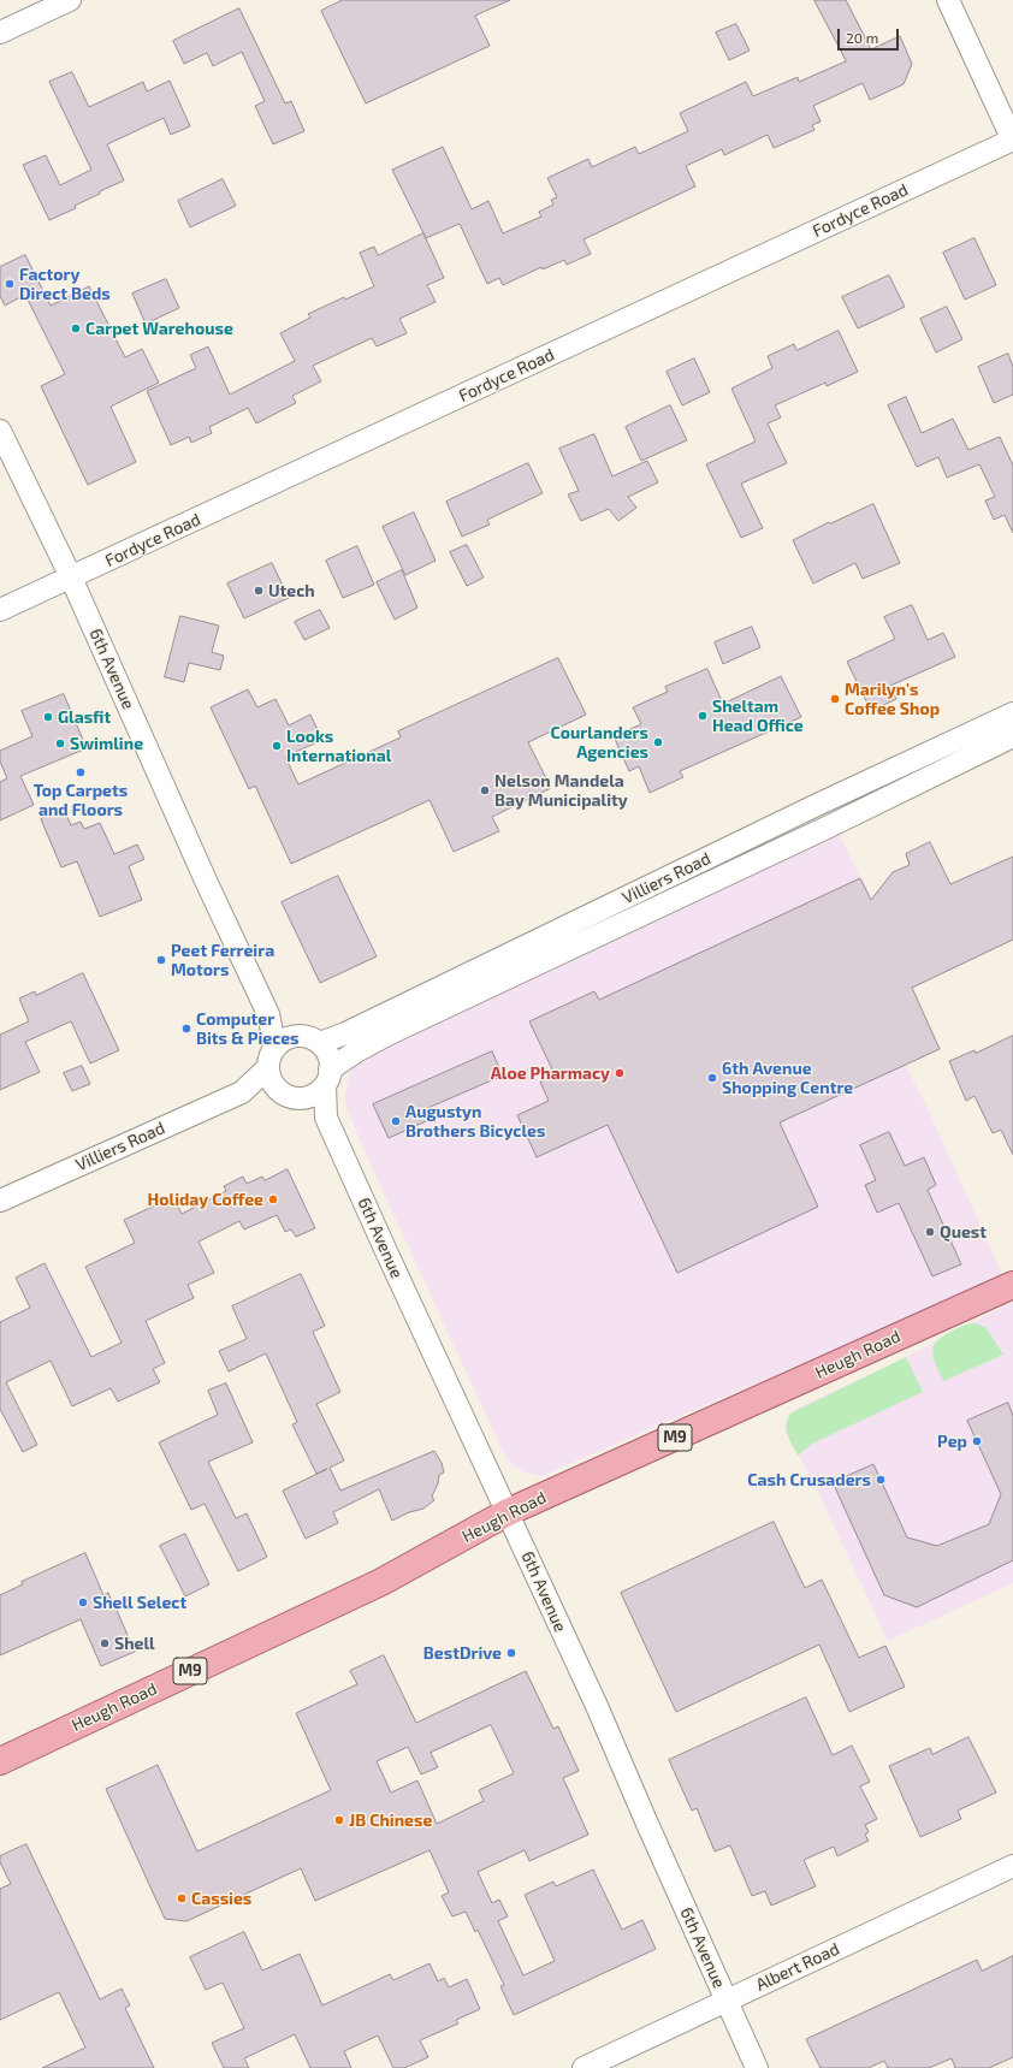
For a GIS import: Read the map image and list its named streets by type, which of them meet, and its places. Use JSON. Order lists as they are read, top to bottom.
{
  "streets": {
    "main road": ["Heugh Road", "M9"],
    "street": [
      "Fordyce Road",
      "6th Avenue",
      "Villiers Road",
      "Albert Road"
    ]
  },
  "crossings": [
    ["Fordyce Road", "6th Avenue"],
    ["6th Avenue", "Villiers Road"],
    ["6th Avenue", "Heugh Road"],
    ["6th Avenue", "Albert Road"]
  ],
  "places": [
    "Factory Direct Beds",
    "Carpet Warehouse",
    "Utech",
    "Marilyn's Coffee Shop",
    "Sheltam Head Office",
    "Glasfit",
    "Courlanders Agencies",
    "Swimline",
    "Looks International",
    "Top Carpets and Floors",
    "Nelson Mandela Bay Municipality",
    "Peet Ferreira Motors",
    "Computer Bits & Pieces",
    "Aloe Pharmacy",
    "6th Avenue Shopping Centre",
    "Augustyn Brothers Bicycles",
    "Holiday Coffee",
    "Quest",
    "Pep",
    "Cash Crusaders",
    "Shell Select",
    "Shell",
    "BestDrive",
    "JB Chinese",
    "Cassies"
  ],
  "scale_bar": "20 m"
}
